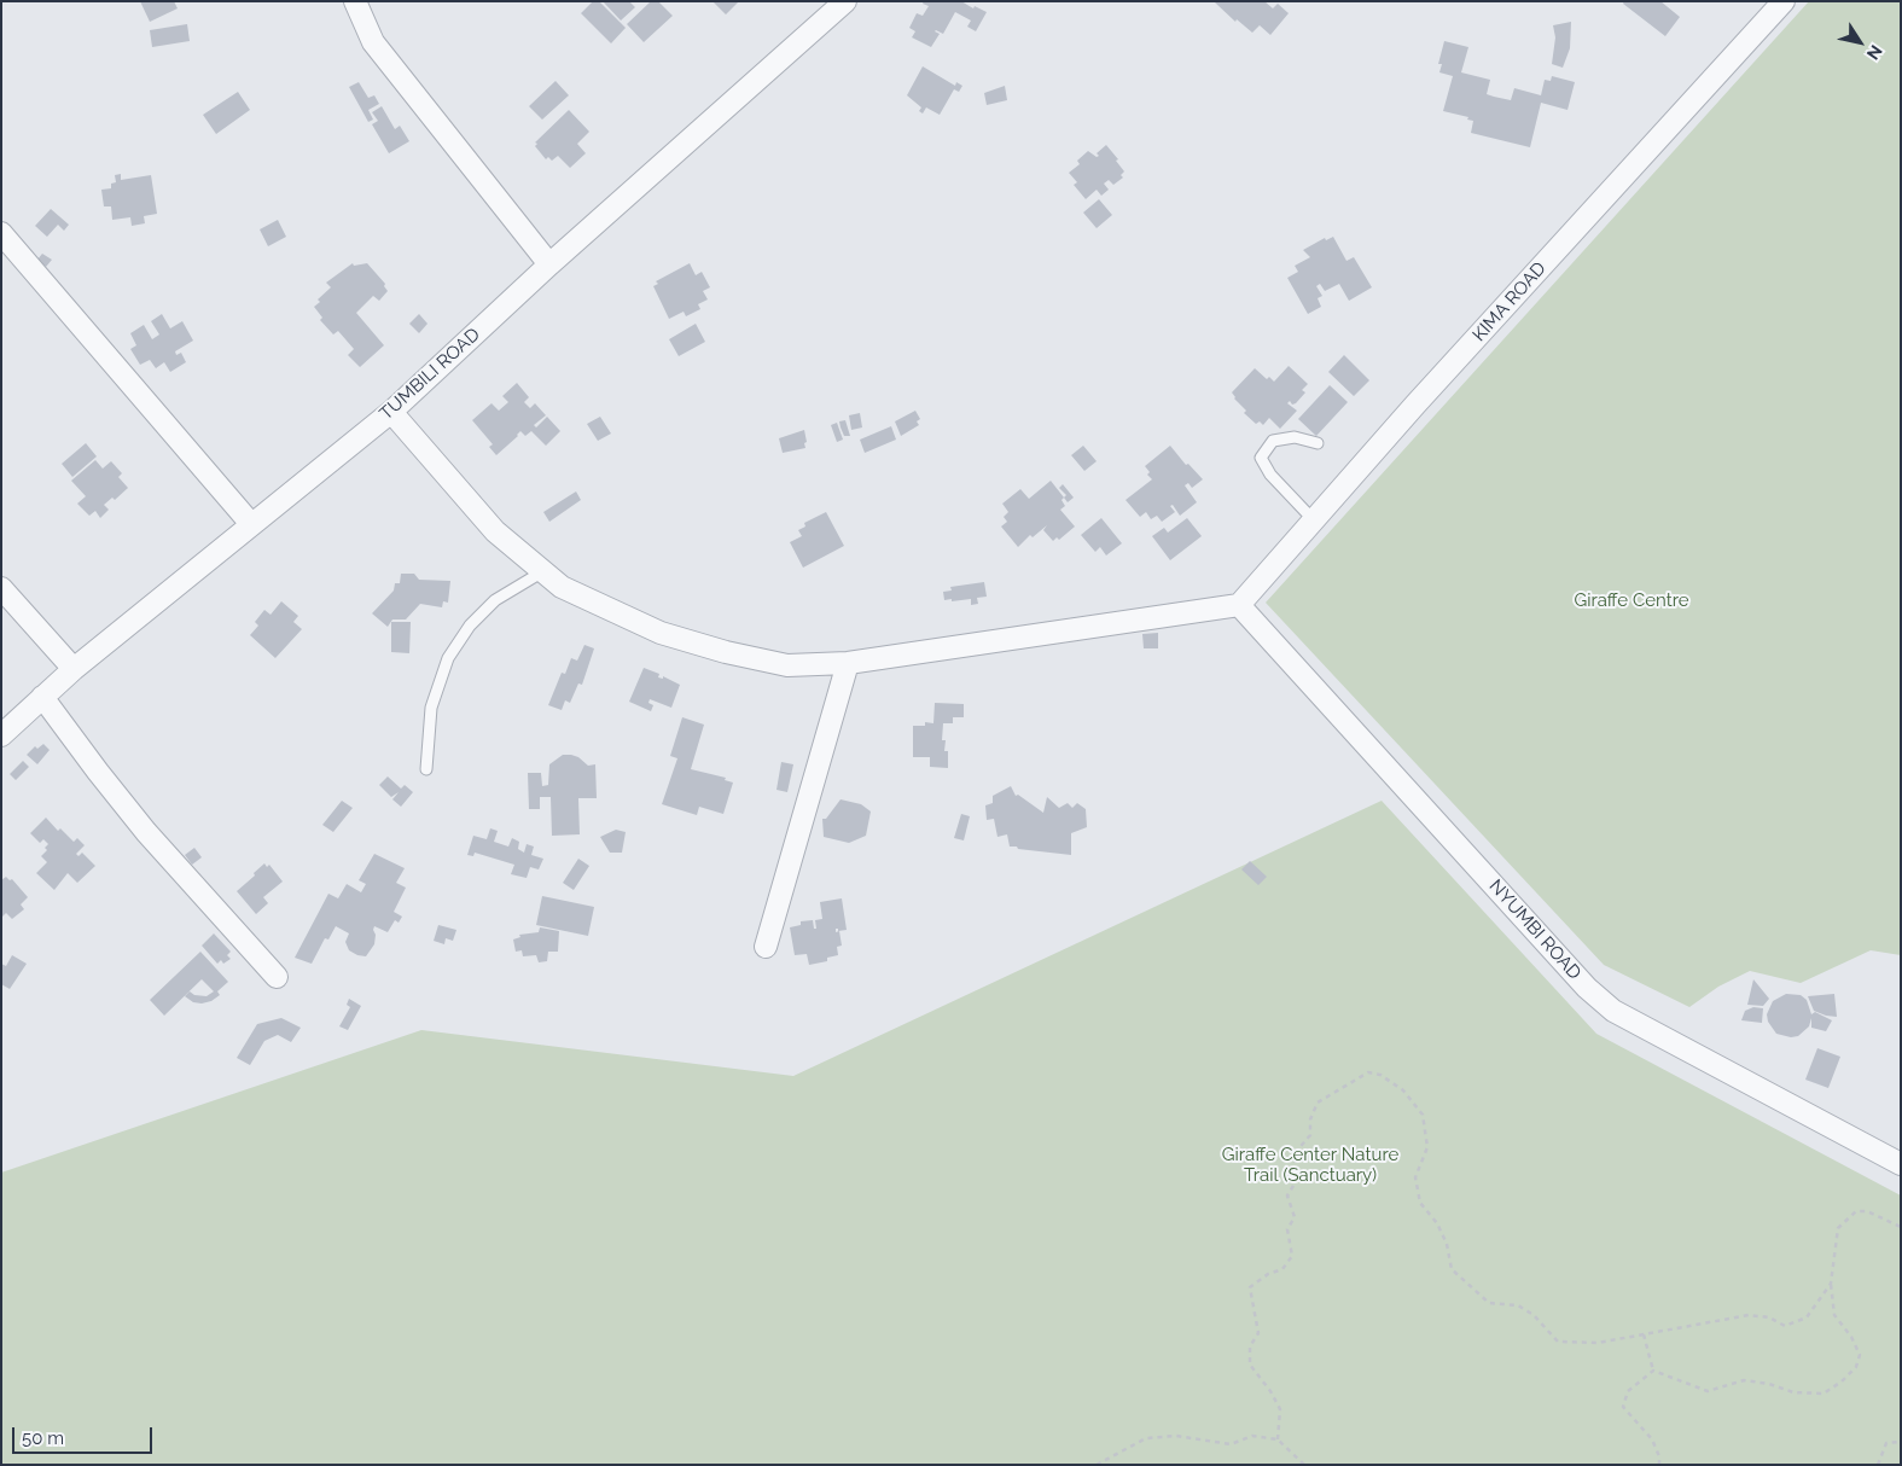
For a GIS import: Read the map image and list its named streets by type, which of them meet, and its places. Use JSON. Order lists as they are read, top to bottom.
{
  "streets": {
    "street": ["KIMA ROAD", "TUMBILI ROAD", "NYUMBI ROAD"]
  },
  "crossings": [
    ["KIMA ROAD", "NYUMBI ROAD"]
  ],
  "parks": ["Giraffe Centre", "Giraffe Center Nature Trail (Sanctuary)"],
  "scale_bar": "50 m",
  "north": "bottom right"
}
